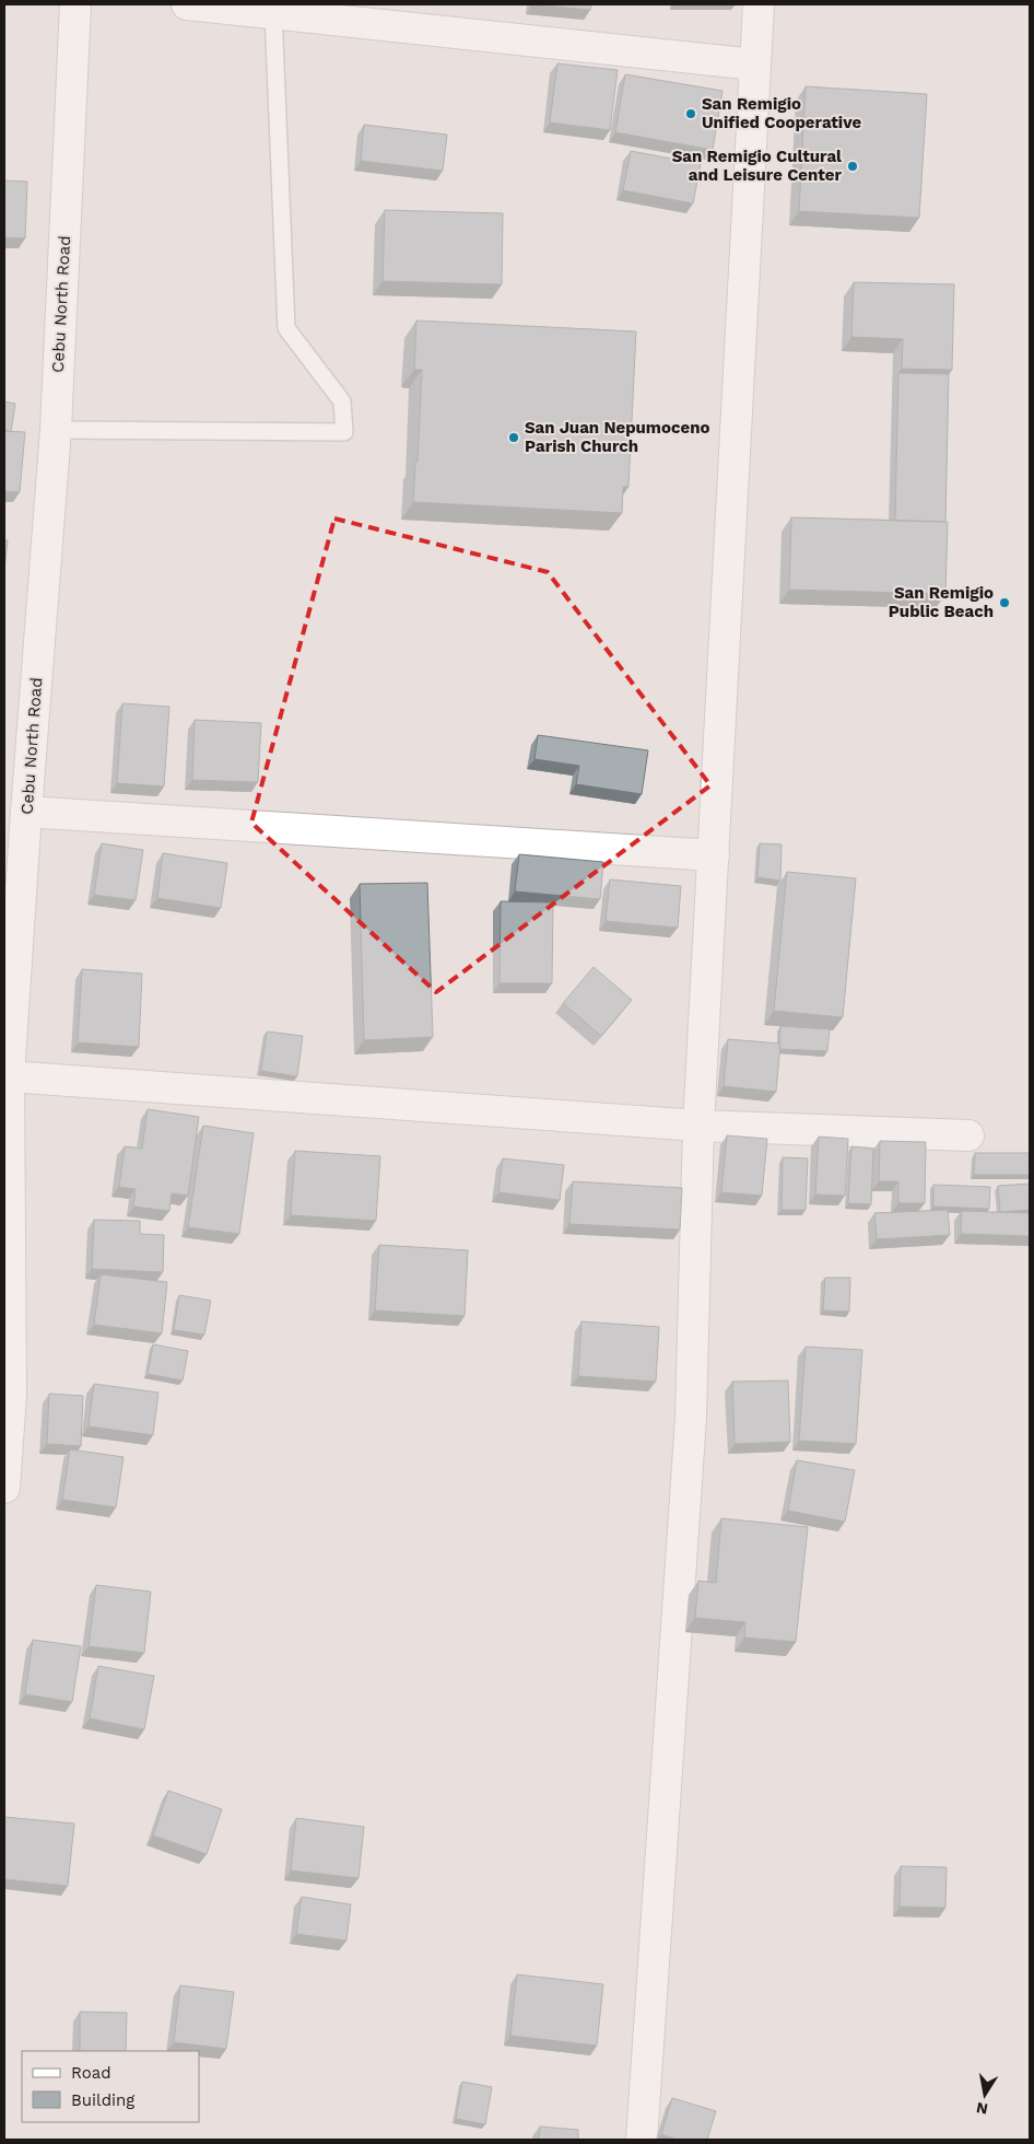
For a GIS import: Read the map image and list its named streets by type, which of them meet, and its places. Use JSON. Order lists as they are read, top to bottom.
{
  "streets": {
    "street": ["Cebu North Road"]
  },
  "places": [
    "San Remigio Unified Cooperative",
    "San Remigio Cultural and Leisure Center",
    "San Juan Nepumoceno Parish Church",
    "San Remigio Public Beach"
  ],
  "legend": ["Road", "Building"],
  "north": "bottom"
}
